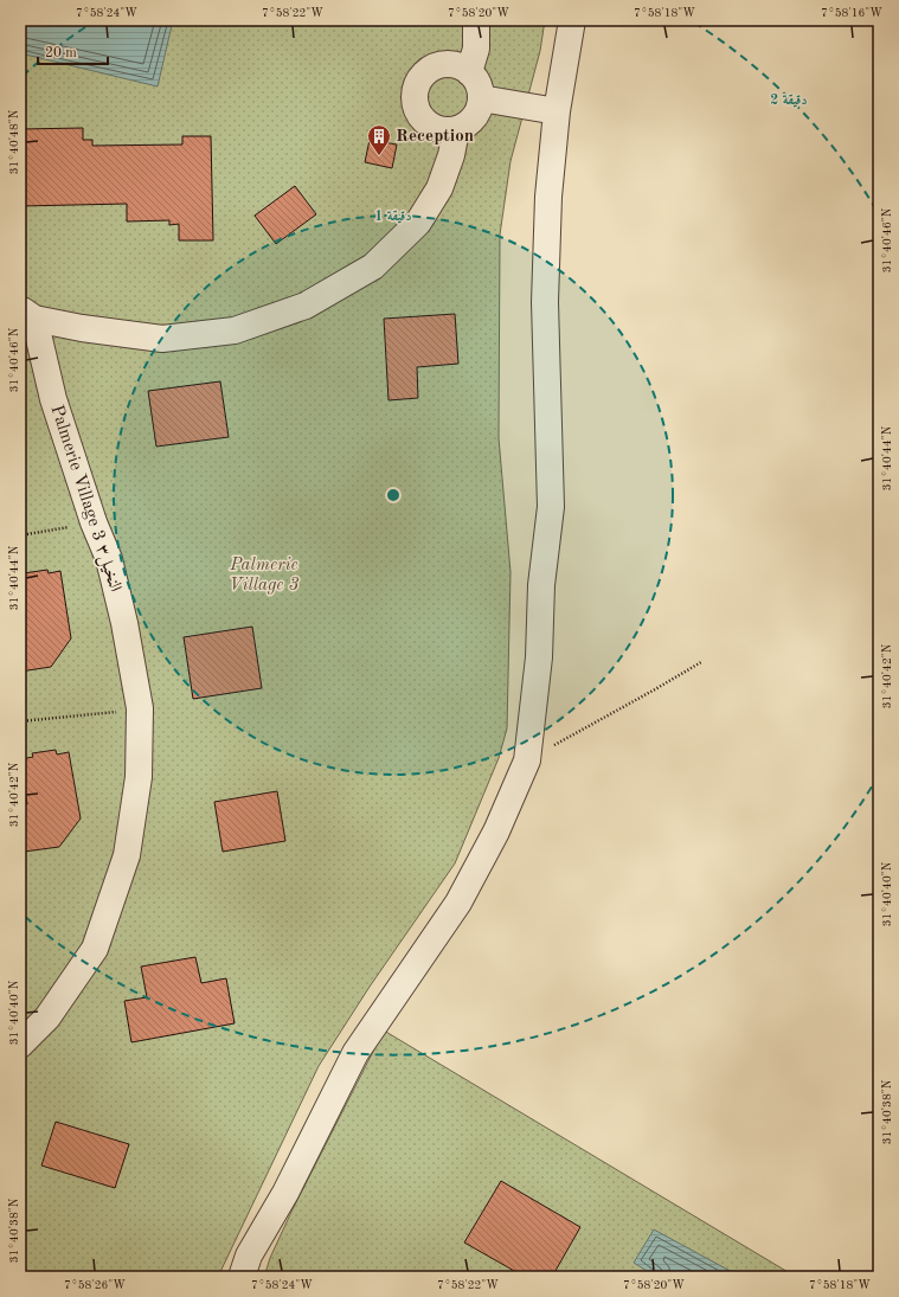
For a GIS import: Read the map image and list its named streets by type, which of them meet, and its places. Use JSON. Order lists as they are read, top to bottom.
{
  "streets": {
    "street": ["Palmerie Village 3 النخيل٣"]
  },
  "parks": ["Palmerie Village 3"],
  "places": {
    "building": ["Reception"]
  },
  "scale_bar": "20 m",
  "coordinates": [
    "7°58'24\"W",
    "7°58'22\"W",
    "7°58'20\"W",
    "7°58'18\"W",
    "7°58'16\"W",
    "31°40'48\"N",
    "31°40'46\"N",
    "31°40'44\"N",
    "31°40'42\"N",
    "31°40'40\"N",
    "31°40'38\"N",
    "7°58'26\"W"
  ],
  "rings": ["2 دقيقة", "1 دقيقة"]
}
